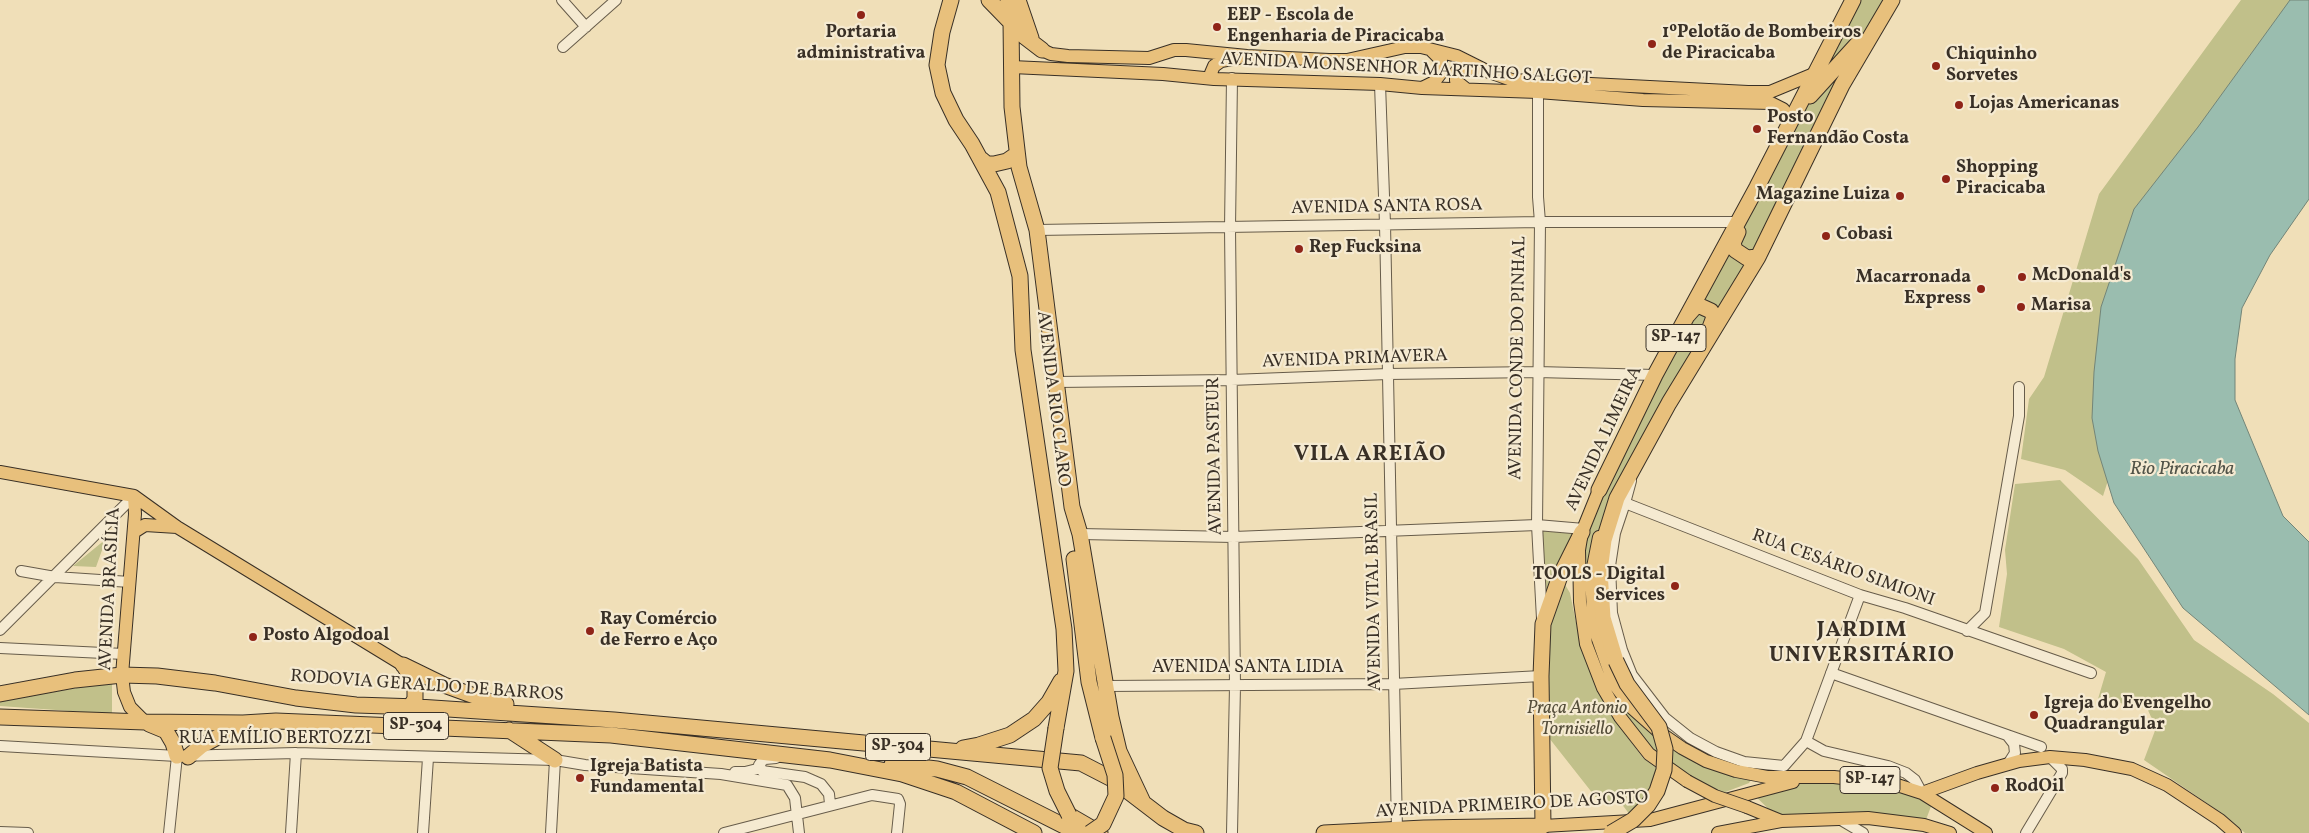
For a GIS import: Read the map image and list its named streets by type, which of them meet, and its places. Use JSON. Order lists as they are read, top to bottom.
{
  "streets": {
    "highway": [
      "SP-147",
      "AVENIDA CONDE DO PINHAL",
      "AVENIDA RIO CLARO",
      "AVENIDA LIMEIRA",
      "RODOVIA GERALDO DE BARROS",
      "SP-304",
      "AVENIDA PRIMEIRO DE AGOSTO"
    ],
    "main road": ["AVENIDA MONSENHOR MARTINHO SALGOT", "AVENIDA BRASÍLIA"],
    "street": [
      "AVENIDA SANTA ROSA",
      "AVENIDA PRIMAVERA",
      "AVENIDA PASTEUR",
      "RUA CESÁRIO SIMIONI",
      "AVENIDA VITAL BRASIL",
      "AVENIDA SANTA LIDIA",
      "RUA EMÍLIO BERTOZZI"
    ]
  },
  "crossings": [
    ["AVENIDA MONSENHOR MARTINHO SALGOT", "AVENIDA CONDE DO PINHAL"],
    ["AVENIDA MONSENHOR MARTINHO SALGOT", "AVENIDA RIO CLARO"],
    ["AVENIDA MONSENHOR MARTINHO SALGOT", "AVENIDA LIMEIRA"],
    ["AVENIDA MONSENHOR MARTINHO SALGOT", "AVENIDA PASTEUR"],
    ["AVENIDA MONSENHOR MARTINHO SALGOT", "AVENIDA VITAL BRASIL"],
    ["AVENIDA SANTA ROSA", "AVENIDA CONDE DO PINHAL"],
    ["AVENIDA SANTA ROSA", "AVENIDA RIO CLARO"],
    ["AVENIDA SANTA ROSA", "AVENIDA LIMEIRA"],
    ["AVENIDA SANTA ROSA", "AVENIDA PASTEUR"],
    ["AVENIDA SANTA ROSA", "AVENIDA VITAL BRASIL"],
    ["SP-147", "AVENIDA LIMEIRA"],
    ["SP-147", "AVENIDA PRIMEIRO DE AGOSTO"],
    ["AVENIDA CONDE DO PINHAL", "AVENIDA PRIMAVERA"],
    ["AVENIDA CONDE DO PINHAL", "AVENIDA LIMEIRA"],
    ["AVENIDA CONDE DO PINHAL", "AVENIDA SANTA LIDIA"],
    ["AVENIDA CONDE DO PINHAL", "AVENIDA PRIMEIRO DE AGOSTO"],
    ["AVENIDA PRIMAVERA", "AVENIDA RIO CLARO"],
    ["AVENIDA PRIMAVERA", "AVENIDA LIMEIRA"],
    ["AVENIDA PRIMAVERA", "AVENIDA PASTEUR"],
    ["AVENIDA PRIMAVERA", "AVENIDA VITAL BRASIL"],
    ["AVENIDA RIO CLARO", "AVENIDA SANTA LIDIA"],
    ["AVENIDA LIMEIRA", "RUA CESÁRIO SIMIONI"],
    ["AVENIDA LIMEIRA", "AVENIDA PRIMEIRO DE AGOSTO"],
    ["AVENIDA PASTEUR", "AVENIDA SANTA LIDIA"],
    ["AVENIDA BRASÍLIA", "RODOVIA GERALDO DE BARROS"],
    ["AVENIDA VITAL BRASIL", "AVENIDA SANTA LIDIA"],
    ["AVENIDA VITAL BRASIL", "AVENIDA PRIMEIRO DE AGOSTO"]
  ],
  "districts": ["VILA AREIÃO", "JARDIM UNIVERSITÁRIO"],
  "water": ["Rio Piracicaba"],
  "parks": ["Praça Antonio Tornisiello"],
  "places": [
    "Portaria administrativa",
    "EEP - Escola de Engenharia de Piracicaba",
    "1ºPelotão de Bombeiros de Piracicaba",
    "Chiquinho Sorvetes",
    "Lojas Americanas",
    "Posto Fernandão Costa",
    "Shopping Piracicaba",
    "Magazine Luiza",
    "Cobasi",
    "Rep Fucksina",
    "McDonald's",
    "Macarronada Express",
    "Marisa",
    "TOOLS - Digital Services",
    "Ray Comércio de Ferro e Aço",
    "Posto Algodoal",
    "Igreja do Evengelho Quadrangular",
    "Igreja Batista Fundamental",
    "RodOil"
  ]
}
